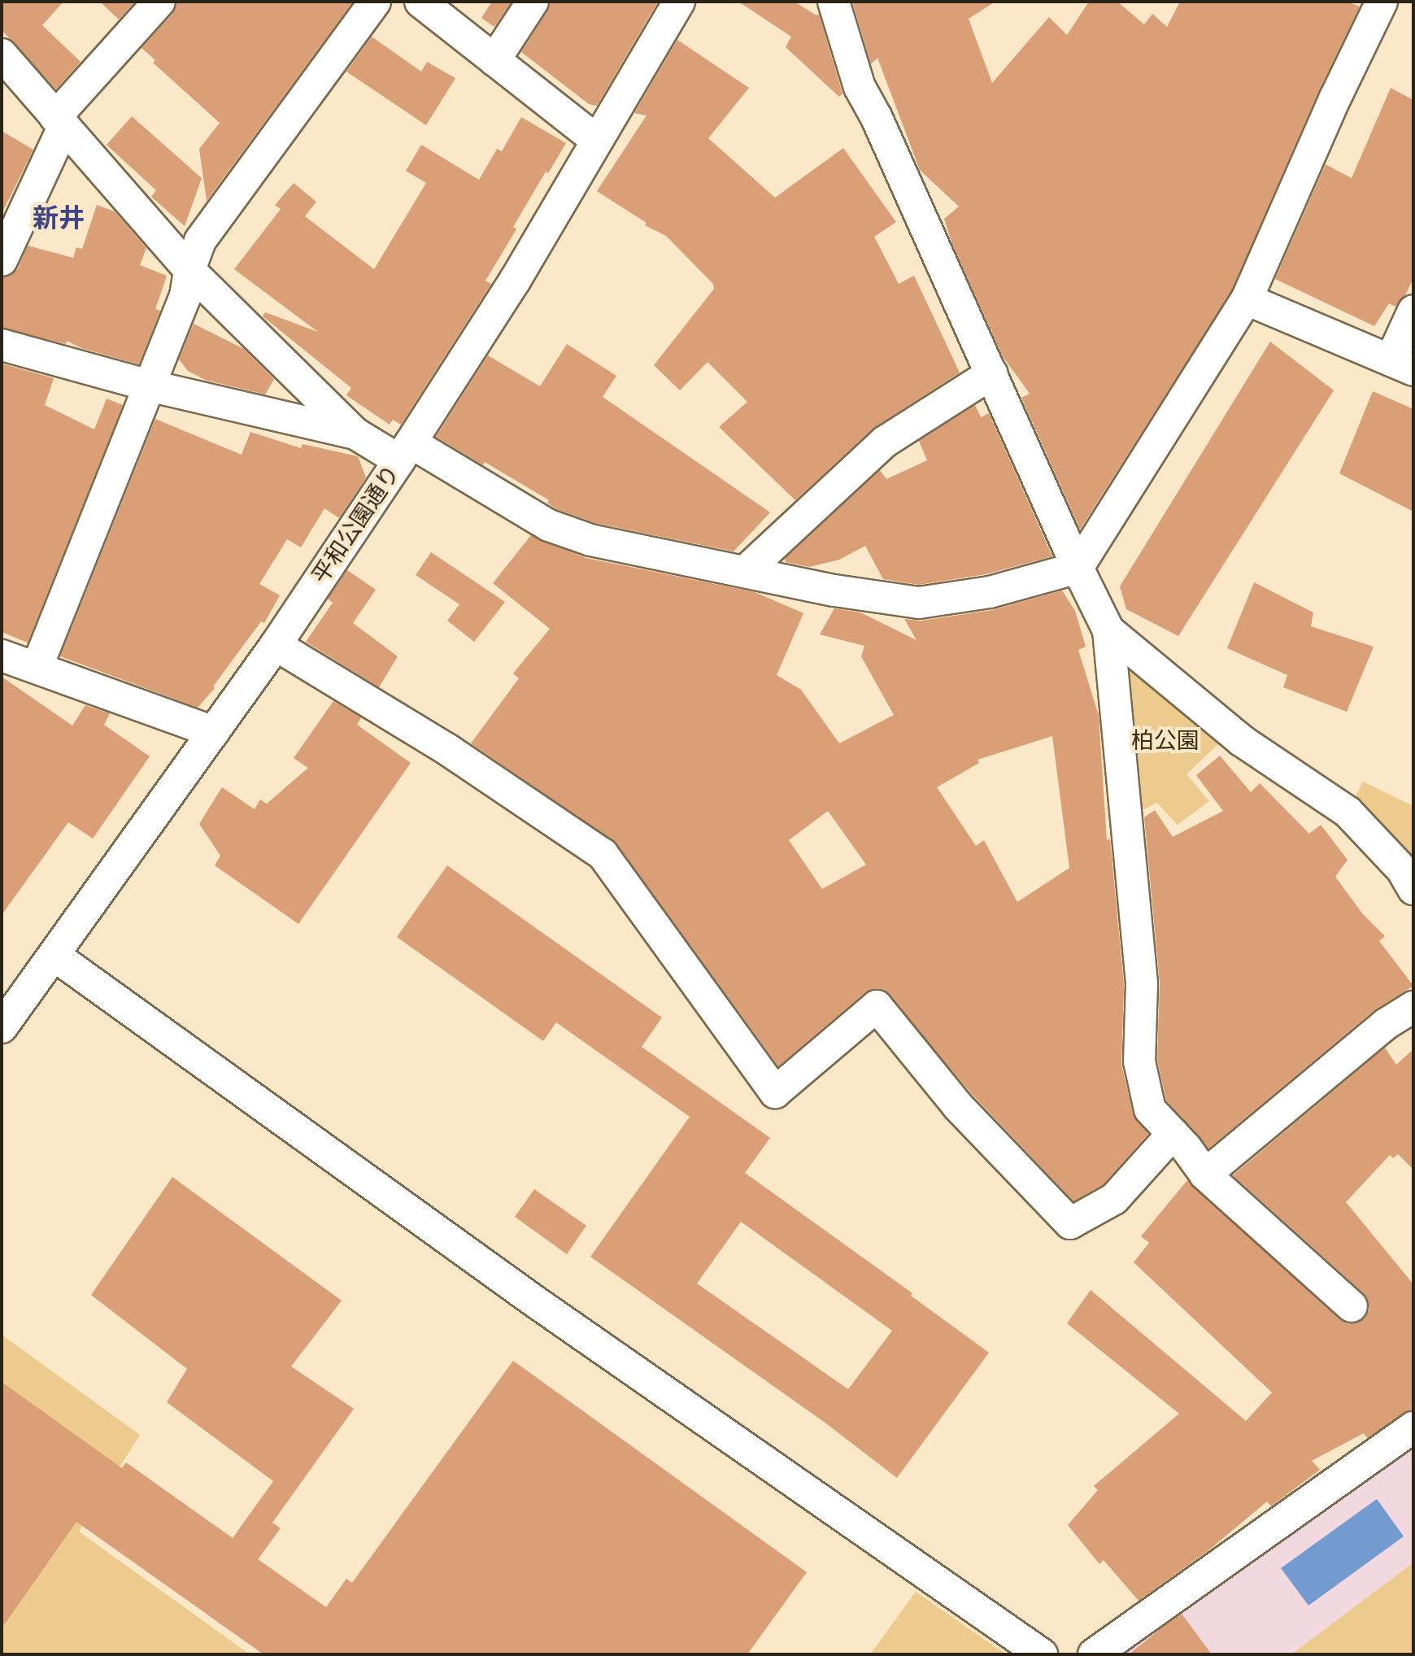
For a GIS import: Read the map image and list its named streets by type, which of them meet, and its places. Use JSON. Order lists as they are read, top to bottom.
{
  "streets": {
    "street": ["平和公園通り"]
  },
  "districts": ["新井"],
  "parks": ["柏公園"]
}
